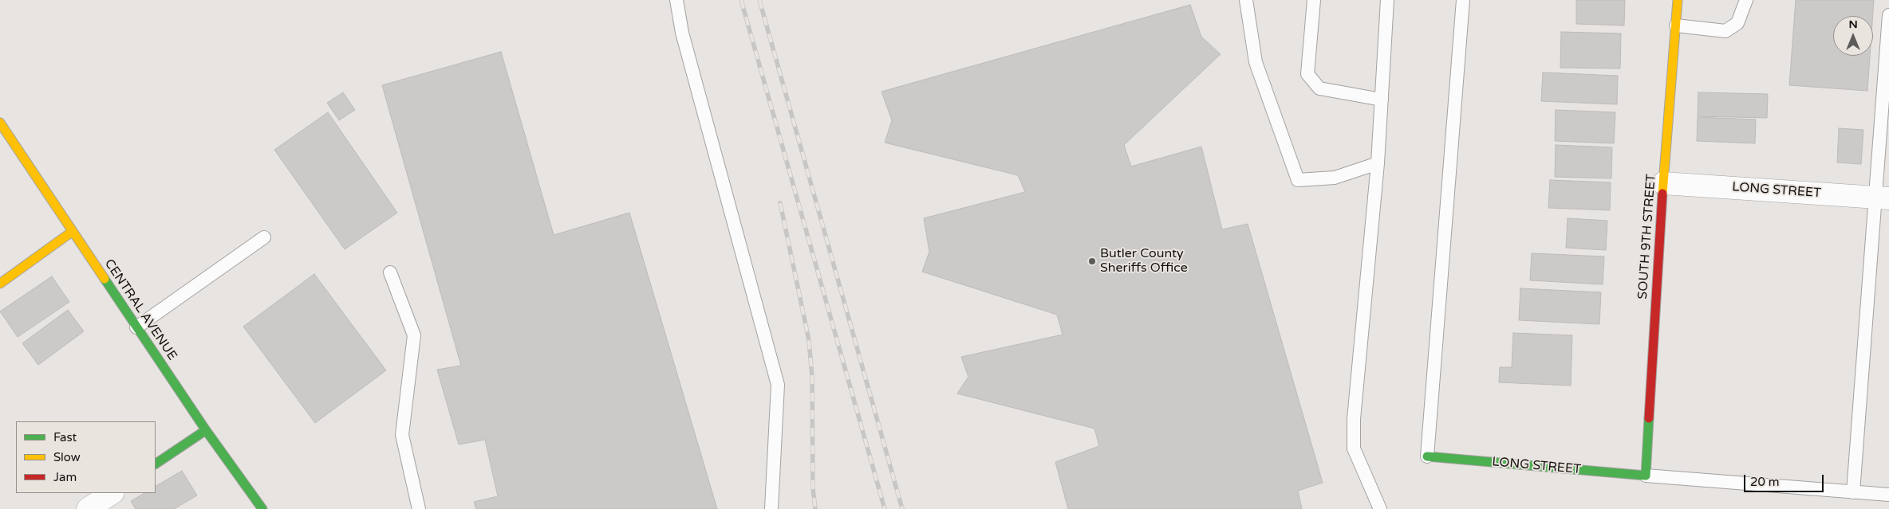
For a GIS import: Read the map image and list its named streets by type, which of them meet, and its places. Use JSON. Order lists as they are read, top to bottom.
{
  "streets": {
    "street": ["LONG STREET", "SOUTH 9TH STREET", "CENTRAL AVENUE"]
  },
  "crossings": [
    ["LONG STREET", "SOUTH 9TH STREET"]
  ],
  "places": ["Butler County Sheriffs Office"],
  "legend": ["Fast", "Slow", "Jam"],
  "scale_bar": "20 m",
  "north": "top"
}
